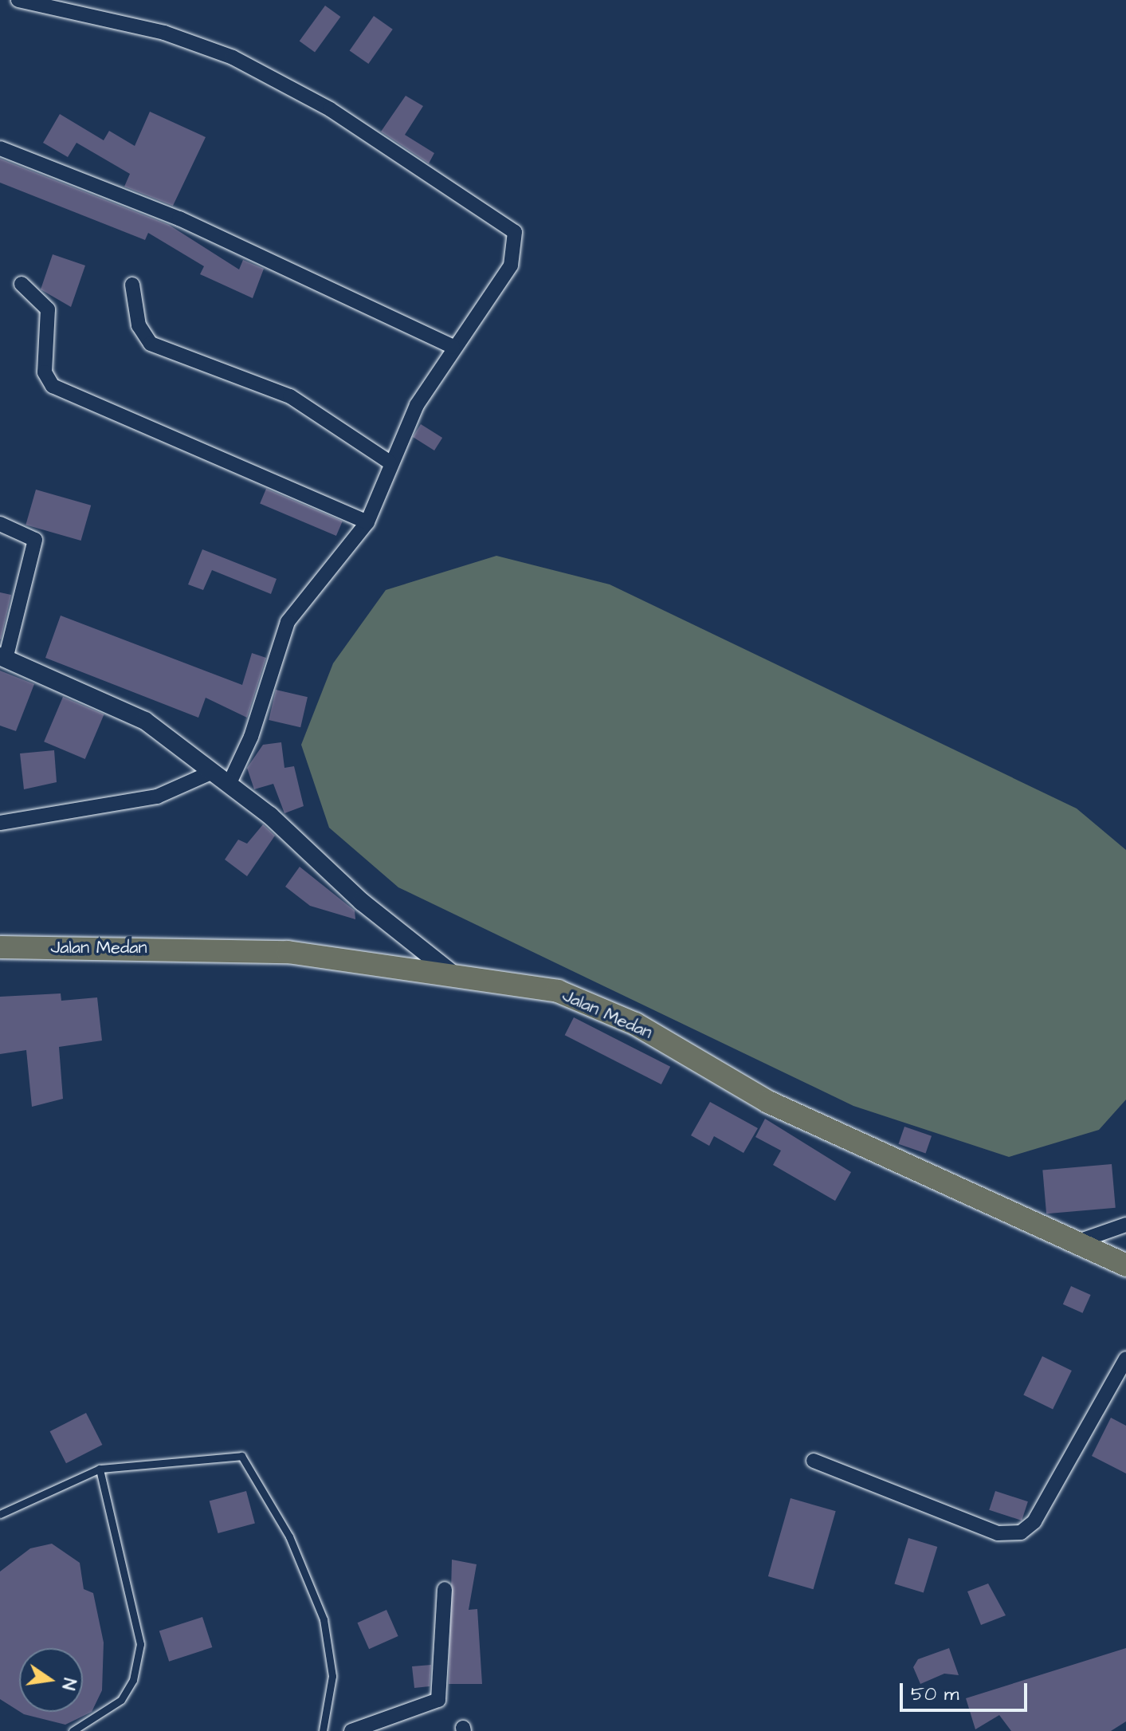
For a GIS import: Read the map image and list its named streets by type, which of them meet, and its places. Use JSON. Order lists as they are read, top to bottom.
{
  "streets": {
    "main road": ["Jalan Medan"]
  },
  "scale_bar": "50 m",
  "north": "right"
}
